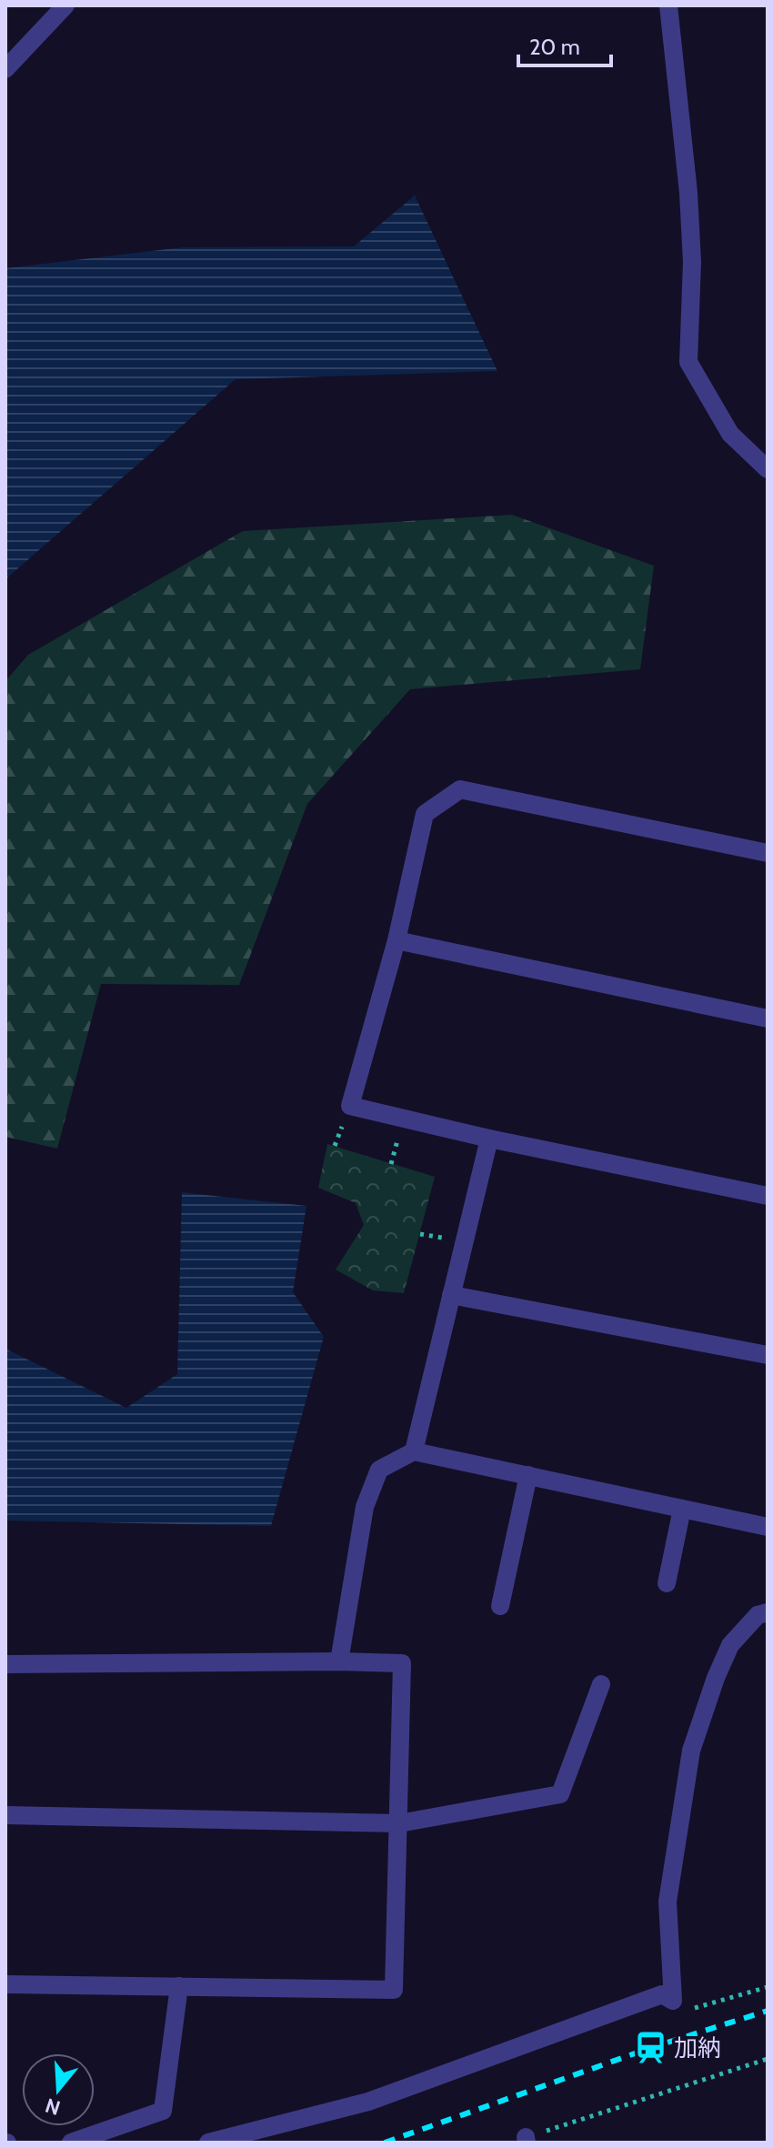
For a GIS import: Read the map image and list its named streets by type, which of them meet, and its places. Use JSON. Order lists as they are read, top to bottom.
{
  "places": {
    "station": ["加納"]
  },
  "scale_bar": "20 m",
  "north": "bottom"
}
